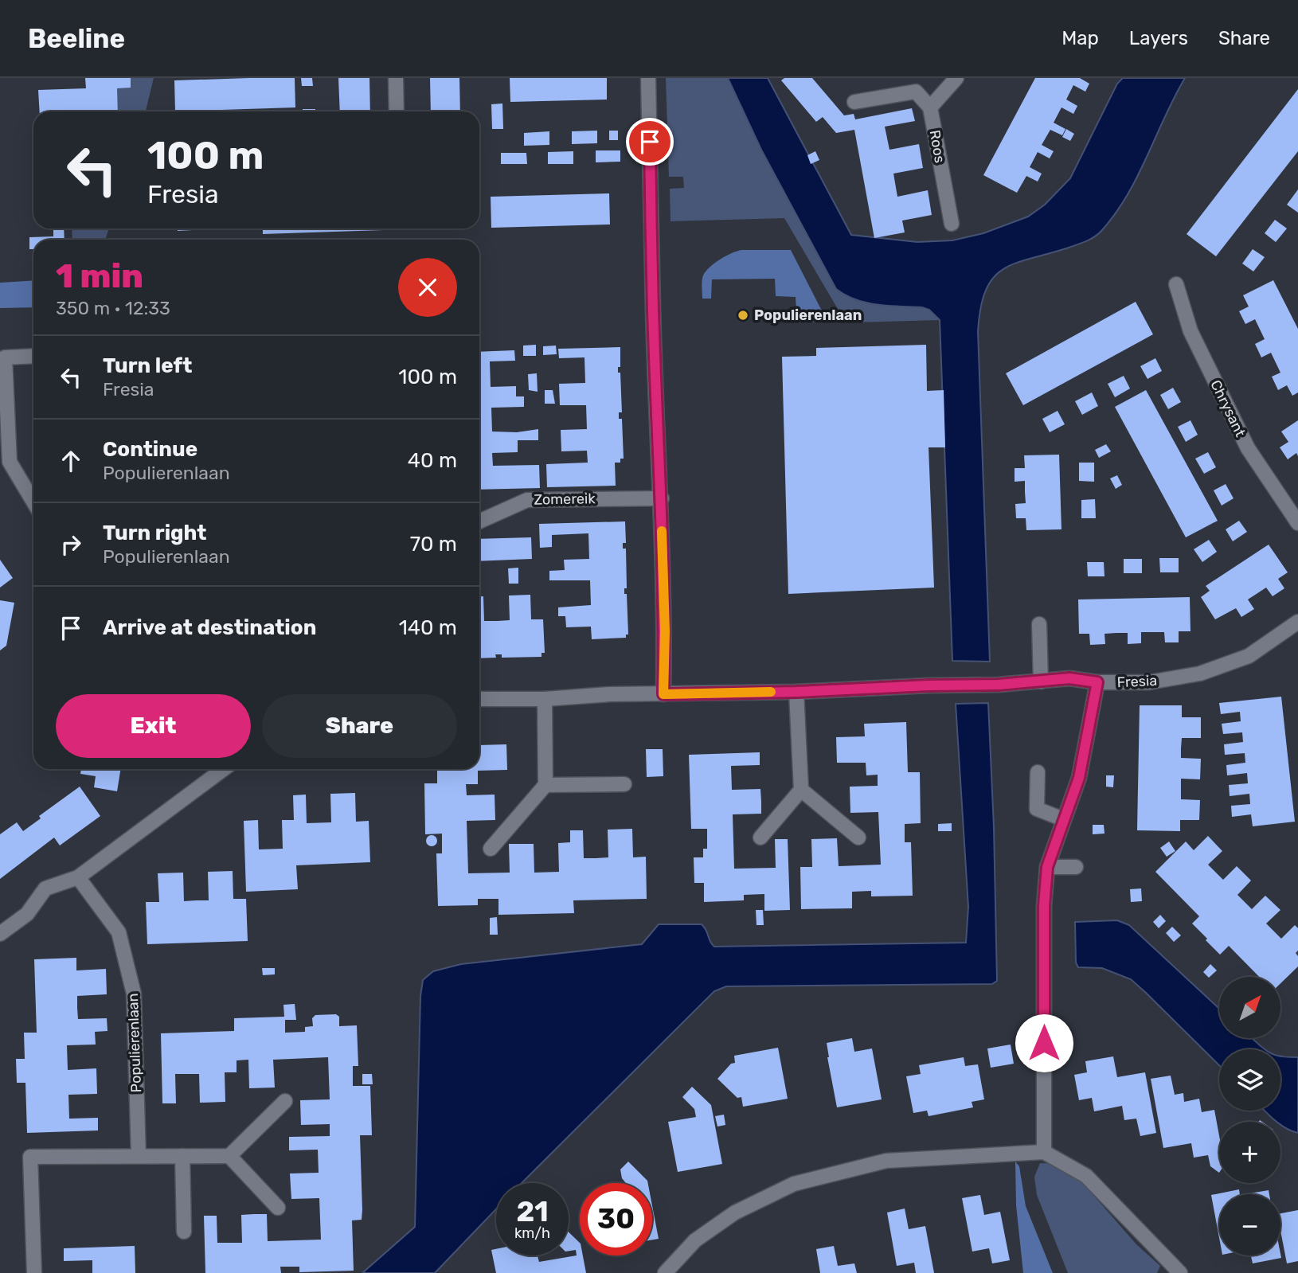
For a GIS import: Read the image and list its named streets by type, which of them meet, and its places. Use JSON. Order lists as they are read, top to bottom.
{
  "streets": {
    "street": [
      "Roos",
      "Chrysant",
      "Zomereik",
      "Fresia",
      "Populierenlaan"
    ]
  },
  "places": ["Populierenlaan"],
  "north": "top right",
  "page": {
    "header": "Beeline",
    "nav": ["Map", "Layers", "Share"],
    "turn": ["100 m", "Fresia"],
    "heading": ["1 min", "350 m · 12:33"],
    "list": [
      {
        "name": "Turn left",
        "note": "Fresia",
        "value": "100 m"
      },
      {
        "name": "Continue",
        "note": "Populierenlaan",
        "value": "40 m"
      },
      {
        "name": "Turn right",
        "note": "Populierenlaan",
        "value": "70 m"
      },
      {
        "name": "Arrive at destination",
        "value": "140 m"
      }
    ],
    "buttons": ["Exit", "Share"],
    "map_buttons": ["+", "−"],
    "speed": "21 km/h",
    "limit": "30"
  }
}
